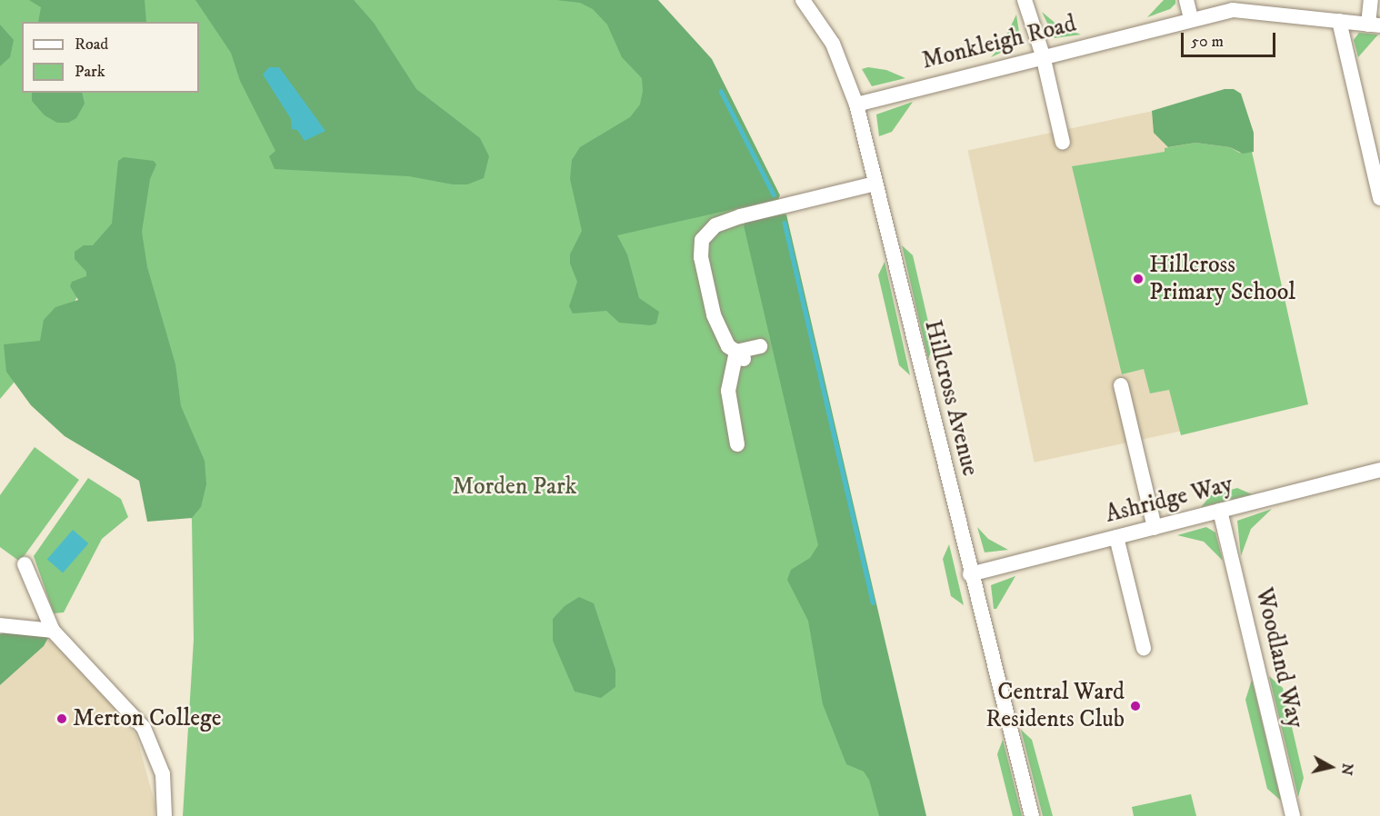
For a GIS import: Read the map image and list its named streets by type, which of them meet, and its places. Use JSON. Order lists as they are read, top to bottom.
{
  "streets": {
    "street": [
      "Monkleigh Road",
      "Hillcross Avenue",
      "Ashridge Way",
      "Woodland Way"
    ]
  },
  "crossings": [
    ["Monkleigh Road", "Hillcross Avenue"],
    ["Hillcross Avenue", "Ashridge Way"],
    ["Ashridge Way", "Woodland Way"]
  ],
  "parks": ["Morden Park"],
  "places": ["Hillcross Primary School", "Central Ward Residents Club", "Merton College"],
  "legend": ["Road", "Park"],
  "scale_bar": "50 m",
  "north": "right"
}
